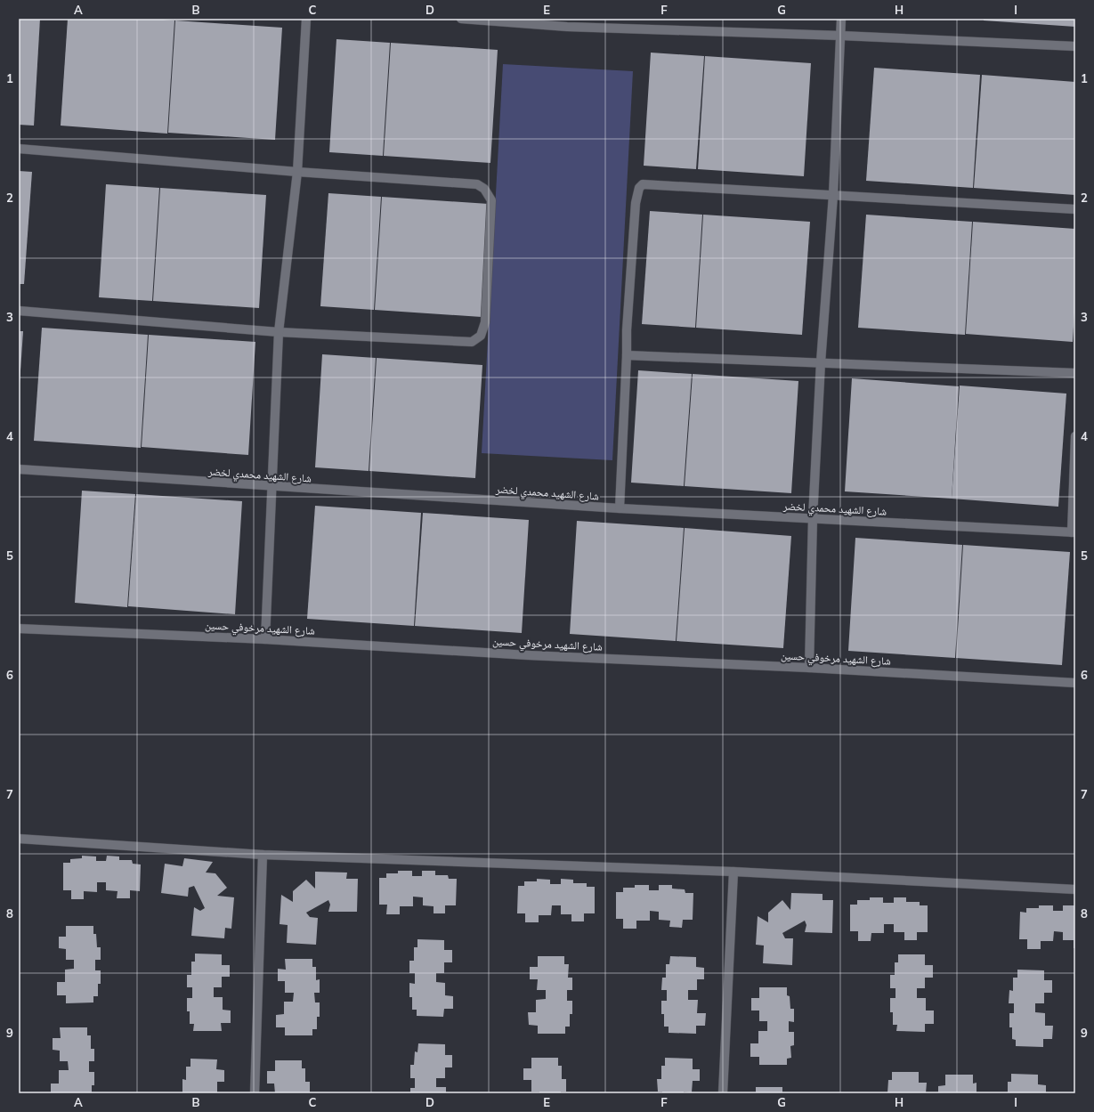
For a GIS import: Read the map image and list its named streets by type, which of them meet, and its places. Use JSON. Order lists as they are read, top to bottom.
{
  "streets": {
    "street": ["شارع الشهيد محمدي لخضر", "شارع الشهيد مرخوفي حسين"]
  },
  "grid": {
    "columns": [
      "A",
      "B",
      "C",
      "D",
      "E",
      "F",
      "G",
      "H",
      "I"
    ],
    "rows": [
      "1",
      "2",
      "3",
      "4",
      "5",
      "6",
      "7",
      "8",
      "9"
    ]
  }
}
